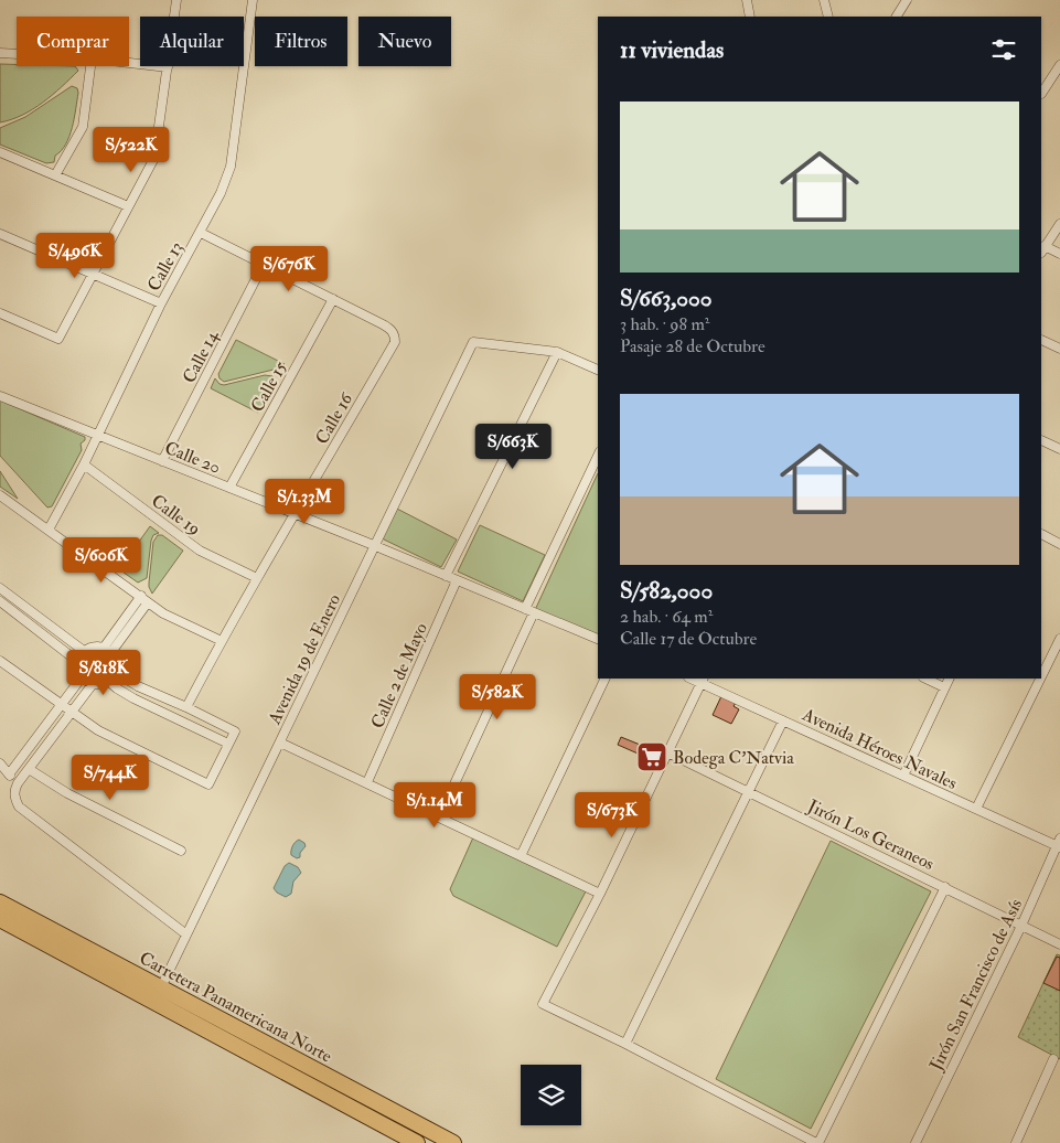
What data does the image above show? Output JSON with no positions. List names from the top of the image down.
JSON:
{
  "streets": {
    "highway": ["Carretera Panamericana Norte"],
    "street": [
      "Calle 13",
      "Calle 14",
      "Calle 15",
      "Calle 16",
      "Calle 20",
      "Calle 19",
      "Avenida 19 de Enero",
      "Calle 2 de Mayo",
      "Avenida Héroes Navales",
      "Jirón Los Geraneos",
      "Jirón San Francisco de Asís"
    ]
  },
  "crossings": [
    ["Calle 13", "Calle 16"],
    ["Calle 13", "Calle 20"],
    ["Calle 13", "Calle 19"],
    ["Calle 14", "Calle 16"],
    ["Calle 14", "Calle 20"],
    ["Calle 15", "Calle 16"],
    ["Calle 15", "Calle 20"],
    ["Calle 16", "Calle 20"],
    ["Calle 16", "Calle 19"],
    ["Calle 20", "Avenida 19 de Enero"],
    ["Avenida 19 de Enero", "Carretera Panamericana Norte"],
    ["Avenida Héroes Navales", "Jirón San Francisco de Asís"],
    ["Jirón Los Geraneos", "Jirón San Francisco de Asís"]
  ],
  "places": {
    "supermarket": ["Bodega C'Natvia"]
  },
  "page": {
    "chip": [
      "Comprar",
      "Alquilar",
      "Filtros",
      "Nuevo"
    ],
    "heading": "11 viviendas",
    "list": [
      {
        "name": "S/663,000",
        "note": "3 hab. · 98 m² · Pasaje 28 de Octubre"
      },
      {
        "name": "S/582,000",
        "note": "2 hab. · 64 m² · Calle 17 de Octubre"
      }
    ],
    "price": [
      "S/522K",
      "S/496K",
      "S/676K",
      "S/663K",
      "S/1.33M",
      "S/606K",
      "S/818K",
      "S/582K",
      "S/744K",
      "S/1.14M",
      "S/673K"
    ]
  }
}
